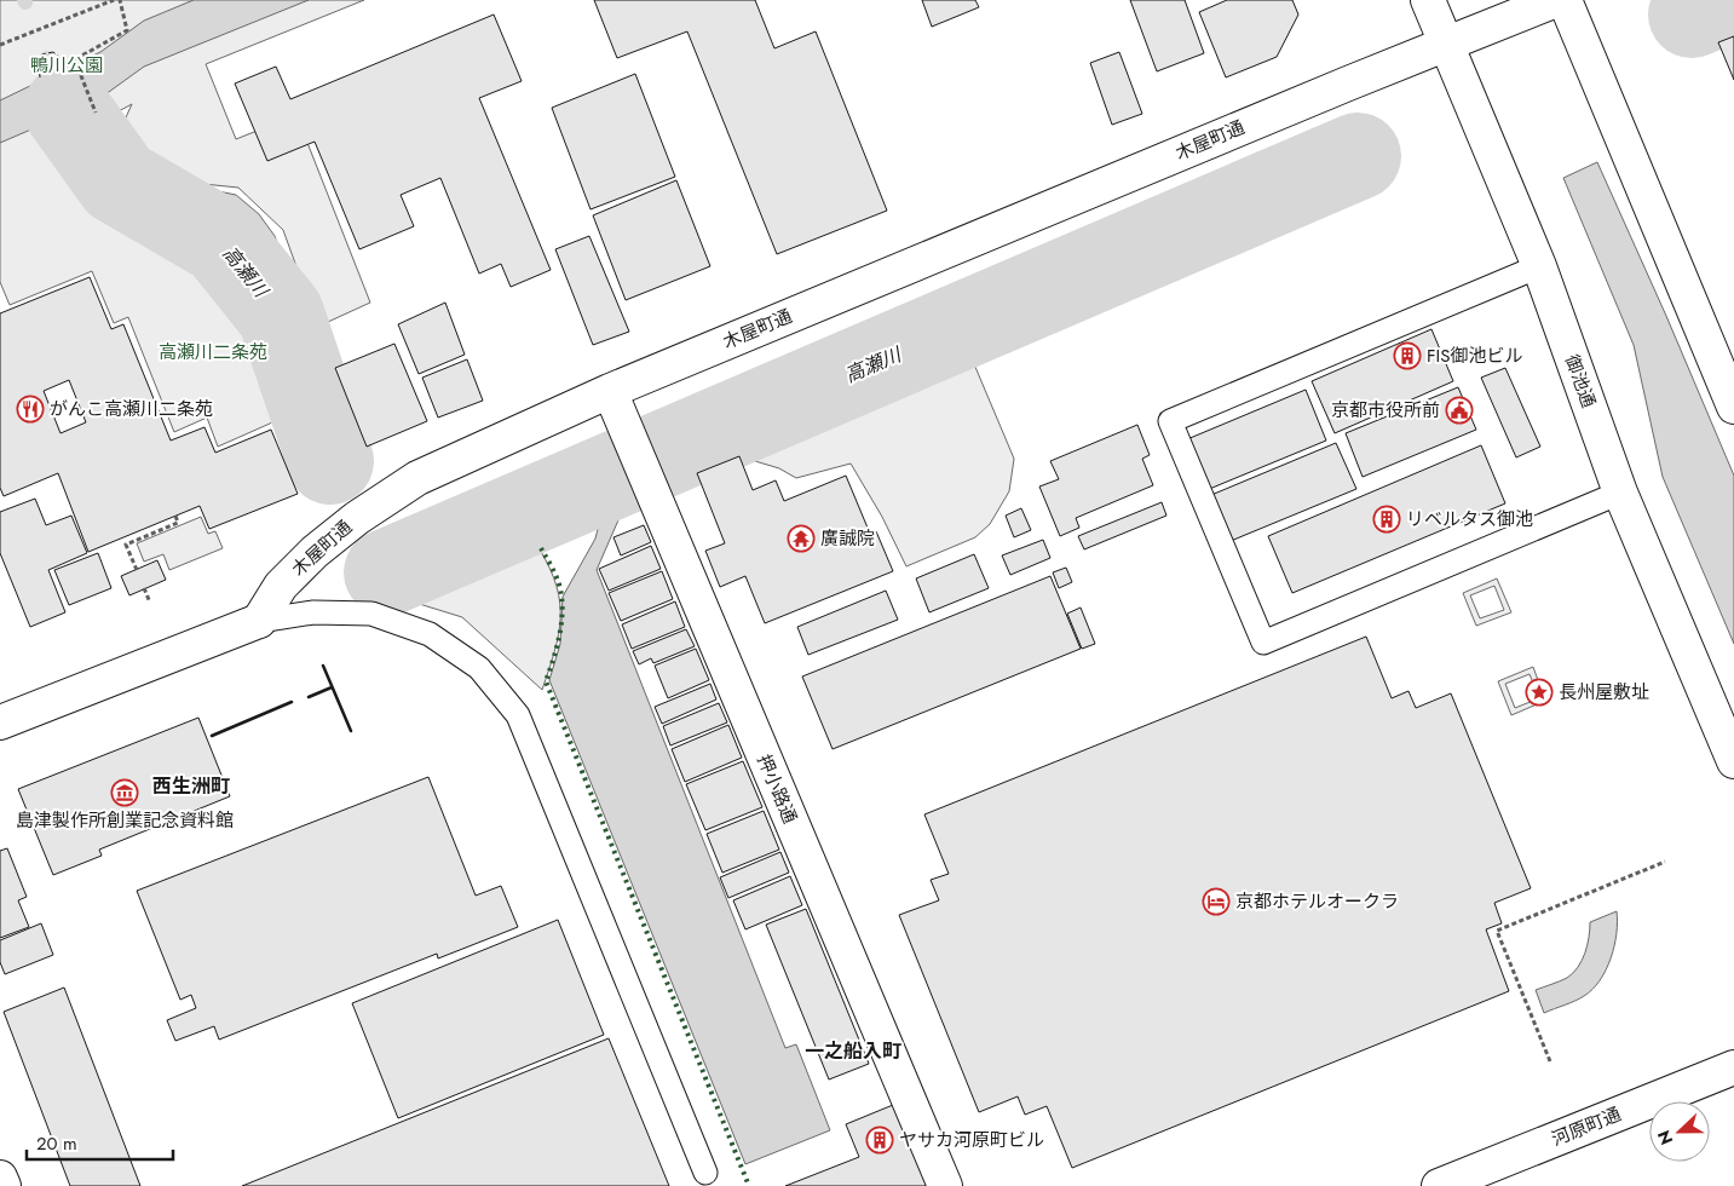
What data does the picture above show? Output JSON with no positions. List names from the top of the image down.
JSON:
{
  "streets": {
    "street": [
      "木屋町通",
      "御池通",
      "押小路通",
      "河原町通"
    ]
  },
  "crossings": [
    ["木屋町通", "御池通"],
    ["木屋町通", "押小路通"]
  ],
  "districts": ["西生洲町", "一之船入町"],
  "water": ["高瀬川"],
  "parks": ["鴨川公園", "高瀬川二条苑"],
  "places": {
    "building": ["FIS御池ビル", "リベルタス御池", "ヤサカ河原町ビル"],
    "restaurant": ["がんこ高瀬川二条苑"],
    "public building": ["京都市役所前"],
    "temple": ["廣誠院"],
    "place": ["長州屋敷址"],
    "museum": ["島津製作所創業記念資料館"],
    "hotel": ["京都ホテルオークラ"]
  },
  "scale_bar": "20 m",
  "north": "left"
}
